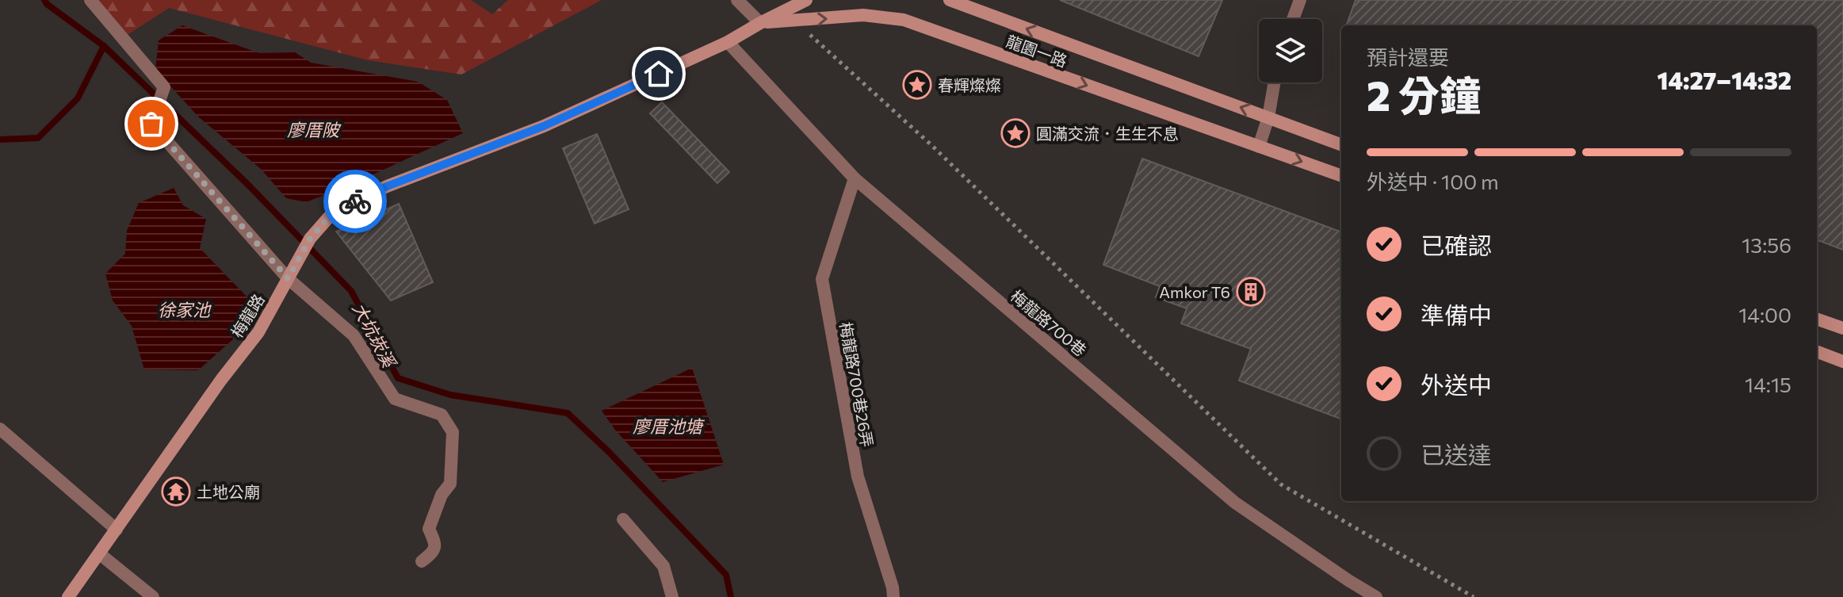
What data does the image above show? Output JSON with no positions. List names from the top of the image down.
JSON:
{
  "streets": {
    "street": [
      "龍園一路",
      "梅龍路",
      "梅龍路700巷",
      "梅龍路700巷26弄"
    ]
  },
  "crossings": [
    ["龍園一路", "梅龍路"],
    ["梅龍路", "梅龍路700巷"],
    ["梅龍路700巷", "梅龍路700巷26弄"]
  ],
  "water": [
    "廖厝陂",
    "徐家池",
    "大坑崁溪",
    "廖厝池塘"
  ],
  "places": {
    "place": ["春輝燦燦", "圓滿交流．生生不息"],
    "building": ["Amkor T6"],
    "temple": ["土地公廟"]
  },
  "page": {
    "heading": ["2 分鐘", "預計還要", "14:27–14:32"],
    "bar": "外送中 · 100 m",
    "list": [
      ["已確認", "13:56"],
      ["準備中", "14:00"],
      ["外送中", "14:15"],
      "已送達"
    ]
  }
}
